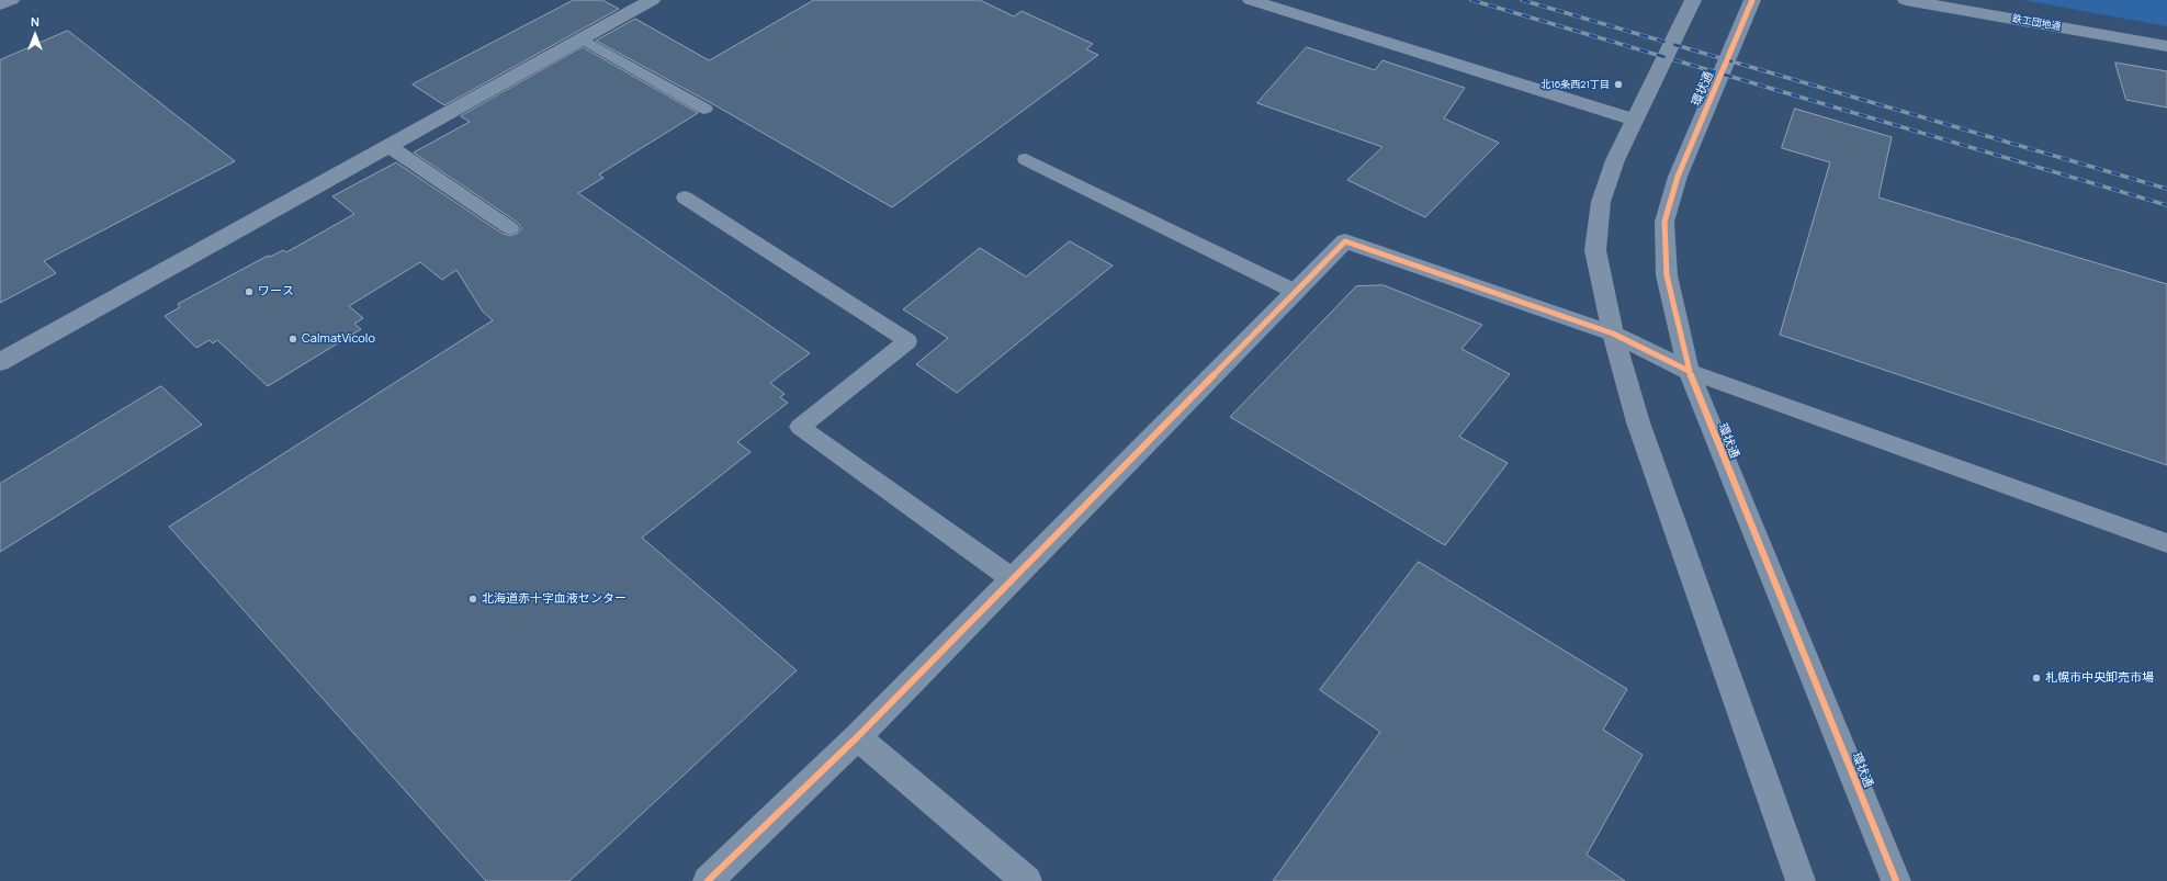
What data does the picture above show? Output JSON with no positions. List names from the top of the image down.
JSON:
{
  "streets": {
    "street": ["鉄工団地通", "環状通"]
  },
  "places": [
    "北16条西21丁目",
    "ワース",
    "CalmatVicolo",
    "北海道赤十字血液センター",
    "札幌市中央卸売市場"
  ],
  "north": "top"
}
